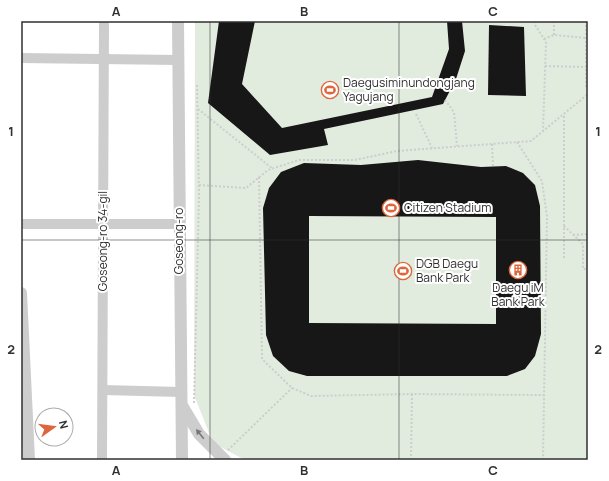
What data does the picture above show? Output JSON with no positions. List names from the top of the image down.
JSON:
{
  "streets": {
    "street": ["Goseong-ro 34-gil", "Goseong-ro"]
  },
  "places": {
    "sports": ["Daegusiminundongjang Yagujang", "Citizen Stadium", "DGB Daegu Bank Park"],
    "building": ["Daegu iM Bank Park"]
  },
  "north": "right",
  "grid": {
    "columns": ["A", "B", "C"],
    "rows": ["1", "2"]
  }
}
